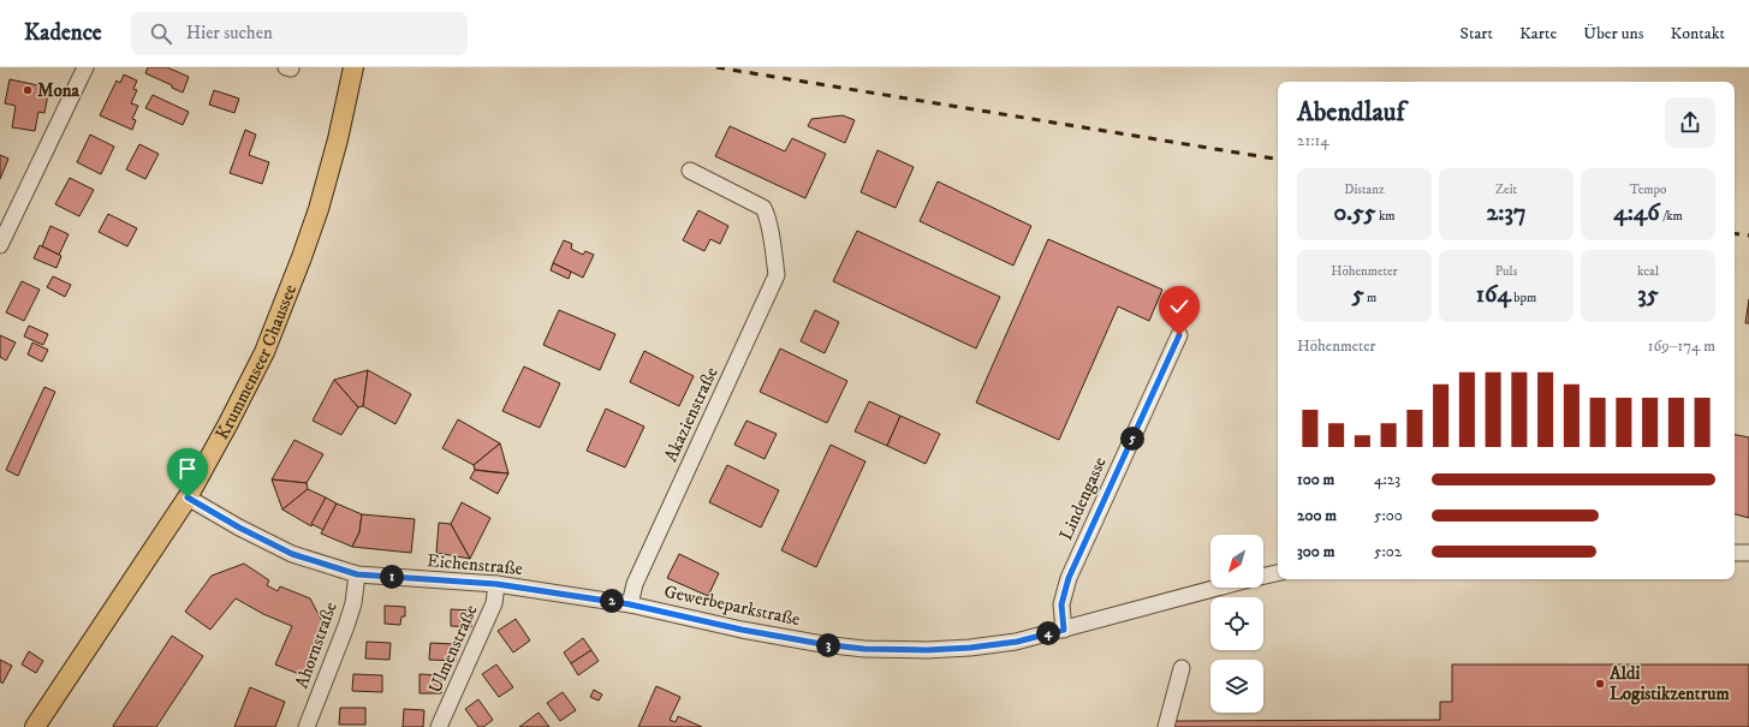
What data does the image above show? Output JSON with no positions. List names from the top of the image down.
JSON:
{
  "streets": {
    "main road": ["Krummenseer Chaussee"],
    "street": [
      "Akazienstraße",
      "Lindengasse",
      "Eichenstraße",
      "Gewerbeparkstraße",
      "Ahornstraße",
      "Ulmenstraße"
    ]
  },
  "crossings": [
    ["Krummenseer Chaussee", "Eichenstraße"],
    ["Akazienstraße", "Eichenstraße"],
    ["Akazienstraße", "Gewerbeparkstraße"],
    ["Lindengasse", "Gewerbeparkstraße"],
    ["Eichenstraße", "Gewerbeparkstraße"],
    ["Eichenstraße", "Ahornstraße"],
    ["Eichenstraße", "Ulmenstraße"]
  ],
  "places": ["Mona", "Aldi Logistikzentrum"],
  "north": "bottom left",
  "page": {
    "header": "Kadence",
    "search": "Hier suchen",
    "nav": [
      "Start",
      "Karte",
      "Über uns",
      "Kontakt"
    ],
    "heading": ["Abendlauf", "21:14"],
    "stats": [
      ["Distanz", "0.55 km"],
      ["Zeit", "2:37"],
      ["Tempo", "4:46 /km"],
      ["Höhenmeter", "5 m"],
      ["Puls", "164 bpm"],
      ["kcal", "35"]
    ],
    "chart": ["Höhenmeter", "169–174 m"],
    "pins": [
      "5",
      "1",
      "2",
      "4",
      "3"
    ],
    "list": [
      {
        "name": "100 m",
        "note": "4:23"
      },
      {
        "name": "200 m",
        "note": "5:00"
      },
      {
        "name": "300 m",
        "note": "5:02"
      }
    ]
  }
}
